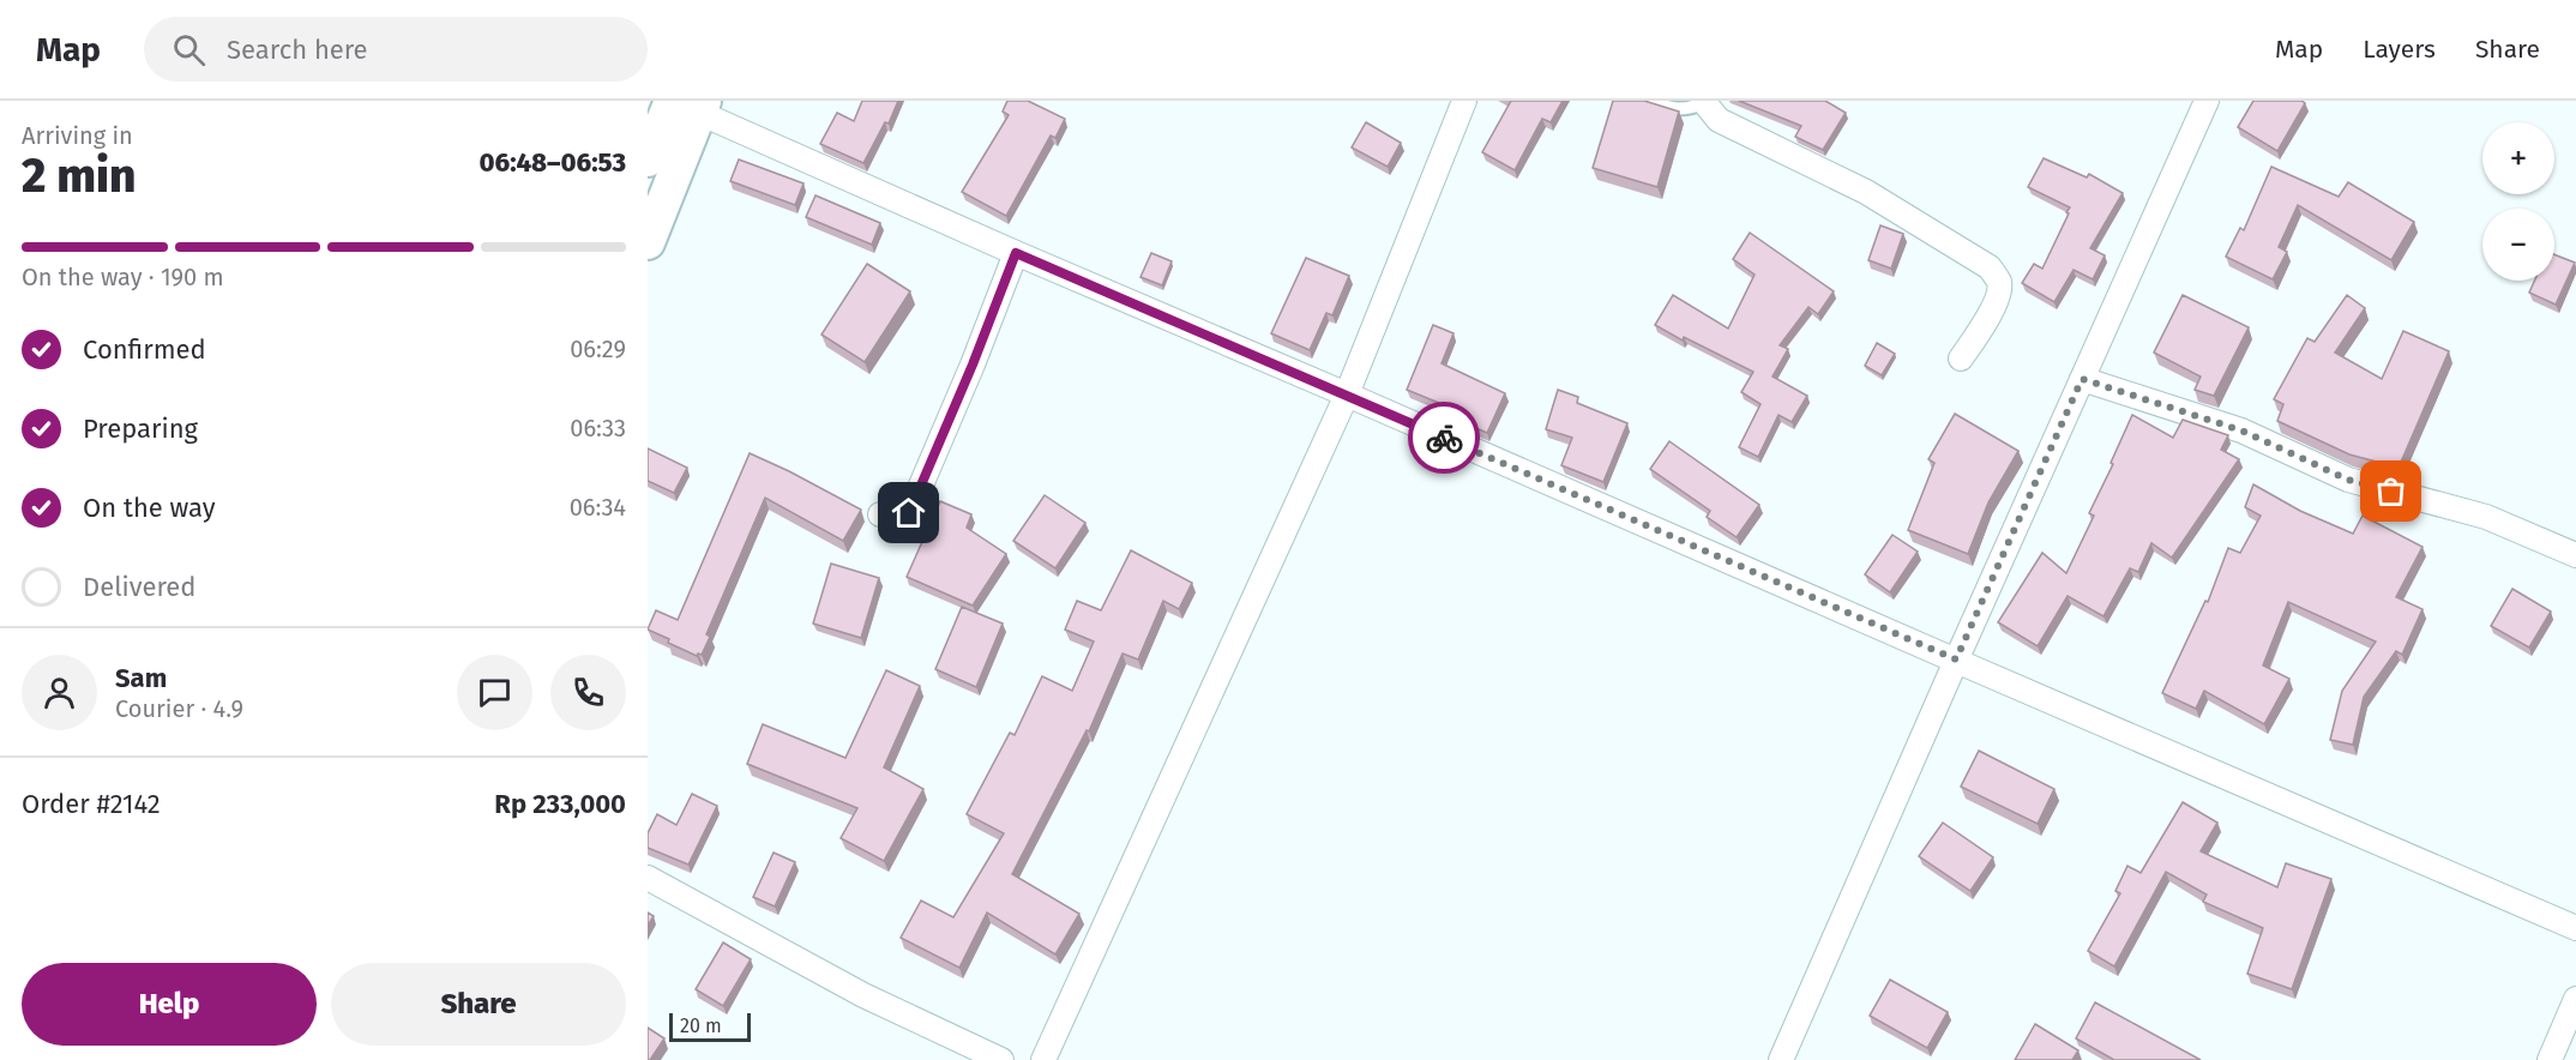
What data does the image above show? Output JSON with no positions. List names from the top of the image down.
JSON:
{
  "scale_bar": "20 m",
  "page": {
    "header": "Map",
    "search": "Search here",
    "nav": ["Map", "Layers", "Share"],
    "heading": ["2 min", "Arriving in", "06:48–06:53"],
    "panel": [
      "Sam",
      "Courier · 4.9",
      "Order #2142",
      "Rp 233,000"
    ],
    "map_buttons": ["+", "−"],
    "bar": "On the way · 190 m",
    "list": [
      ["Confirmed", "06:29"],
      ["Preparing", "06:33"],
      ["On the way", "06:34"],
      "Delivered"
    ],
    "buttons": ["Help", "Share"],
    "scale": "20 m"
  }
}
